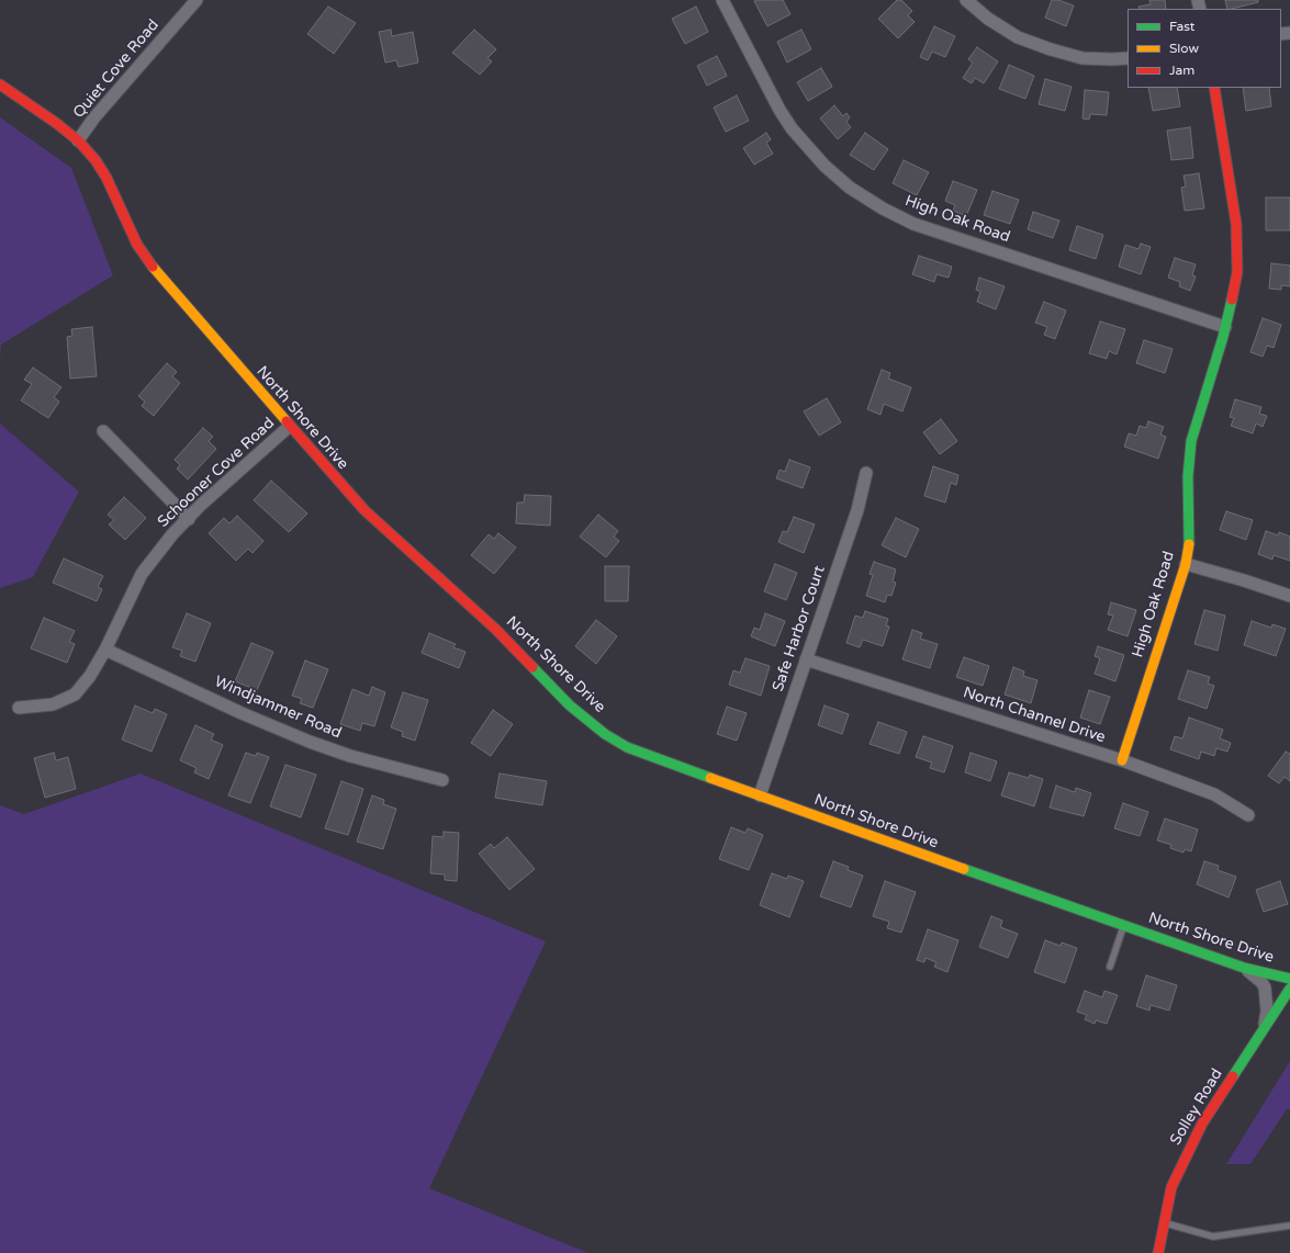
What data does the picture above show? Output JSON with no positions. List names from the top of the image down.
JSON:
{
  "streets": {
    "street": [
      "Quiet Cove Road",
      "High Oak Road",
      "North Shore Drive",
      "Schooner Cove Road",
      "Safe Harbor Court",
      "Windjammer Road",
      "North Channel Drive",
      "Solley Road"
    ]
  },
  "crossings": [
    ["Quiet Cove Road", "North Shore Drive"],
    ["High Oak Road", "North Channel Drive"],
    ["North Shore Drive", "Schooner Cove Road"],
    ["North Shore Drive", "Safe Harbor Court"],
    ["Schooner Cove Road", "Windjammer Road"],
    ["Safe Harbor Court", "North Channel Drive"]
  ],
  "legend": ["Fast", "Slow", "Jam"]
}
